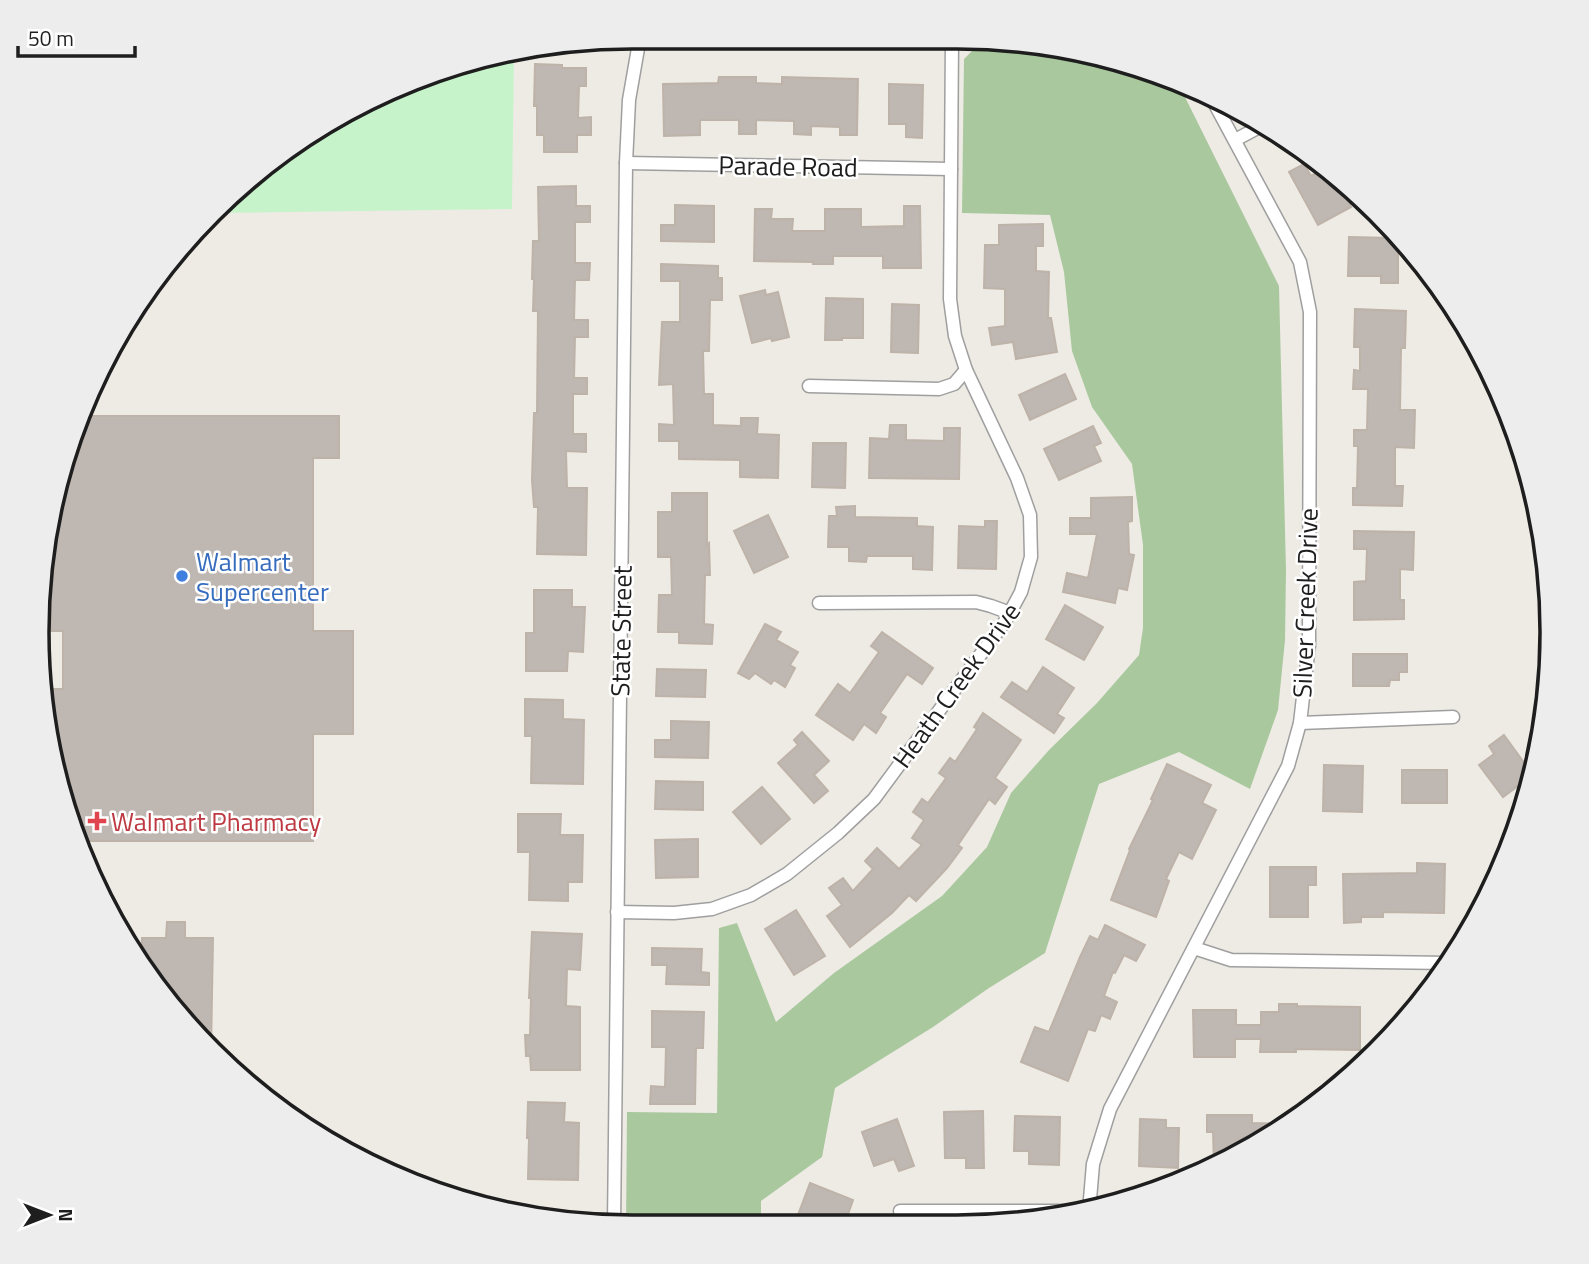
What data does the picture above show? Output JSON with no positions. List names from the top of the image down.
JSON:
{
  "streets": {
    "street": [
      "Parade Road",
      "Silver Creek Drive",
      "State Street",
      "Heath Creek Drive"
    ]
  },
  "crossings": [
    ["Parade Road", "State Street"],
    ["Parade Road", "Heath Creek Drive"],
    ["State Street", "Heath Creek Drive"]
  ],
  "places": {
    "other": ["Walmart Supercenter"],
    "health": ["Walmart Pharmacy"]
  },
  "scale_bar": "50 m",
  "north": "right"
}
